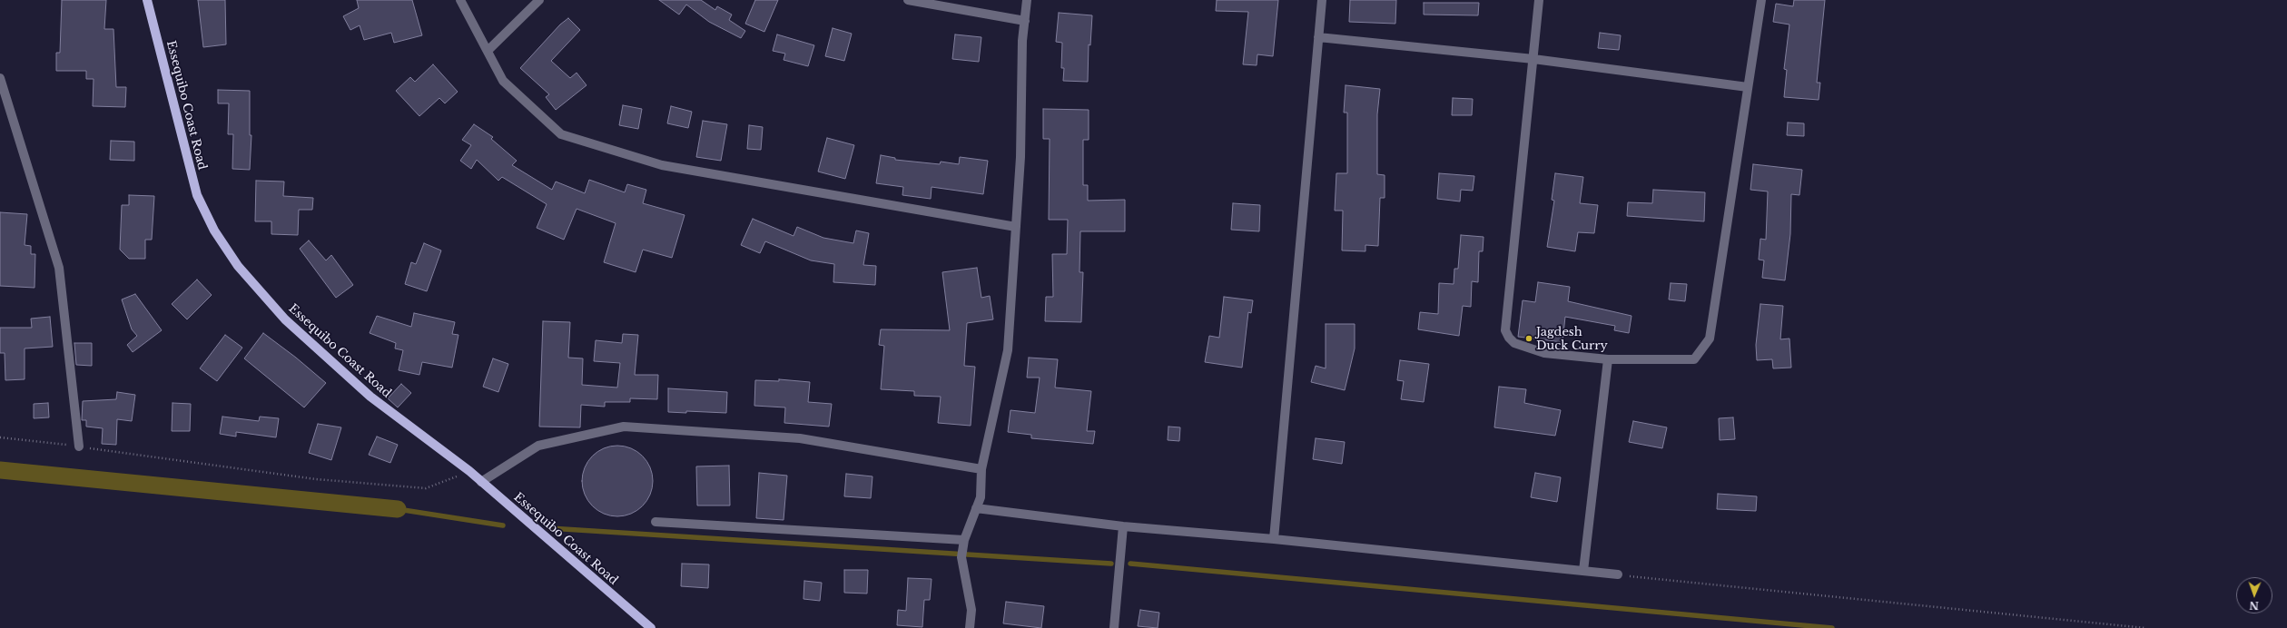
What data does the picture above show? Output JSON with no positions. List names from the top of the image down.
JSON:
{
  "streets": {
    "main road": ["Essequibo Coast Road"]
  },
  "places": ["Jagdesh Duck Curry"],
  "north": "bottom"
}
